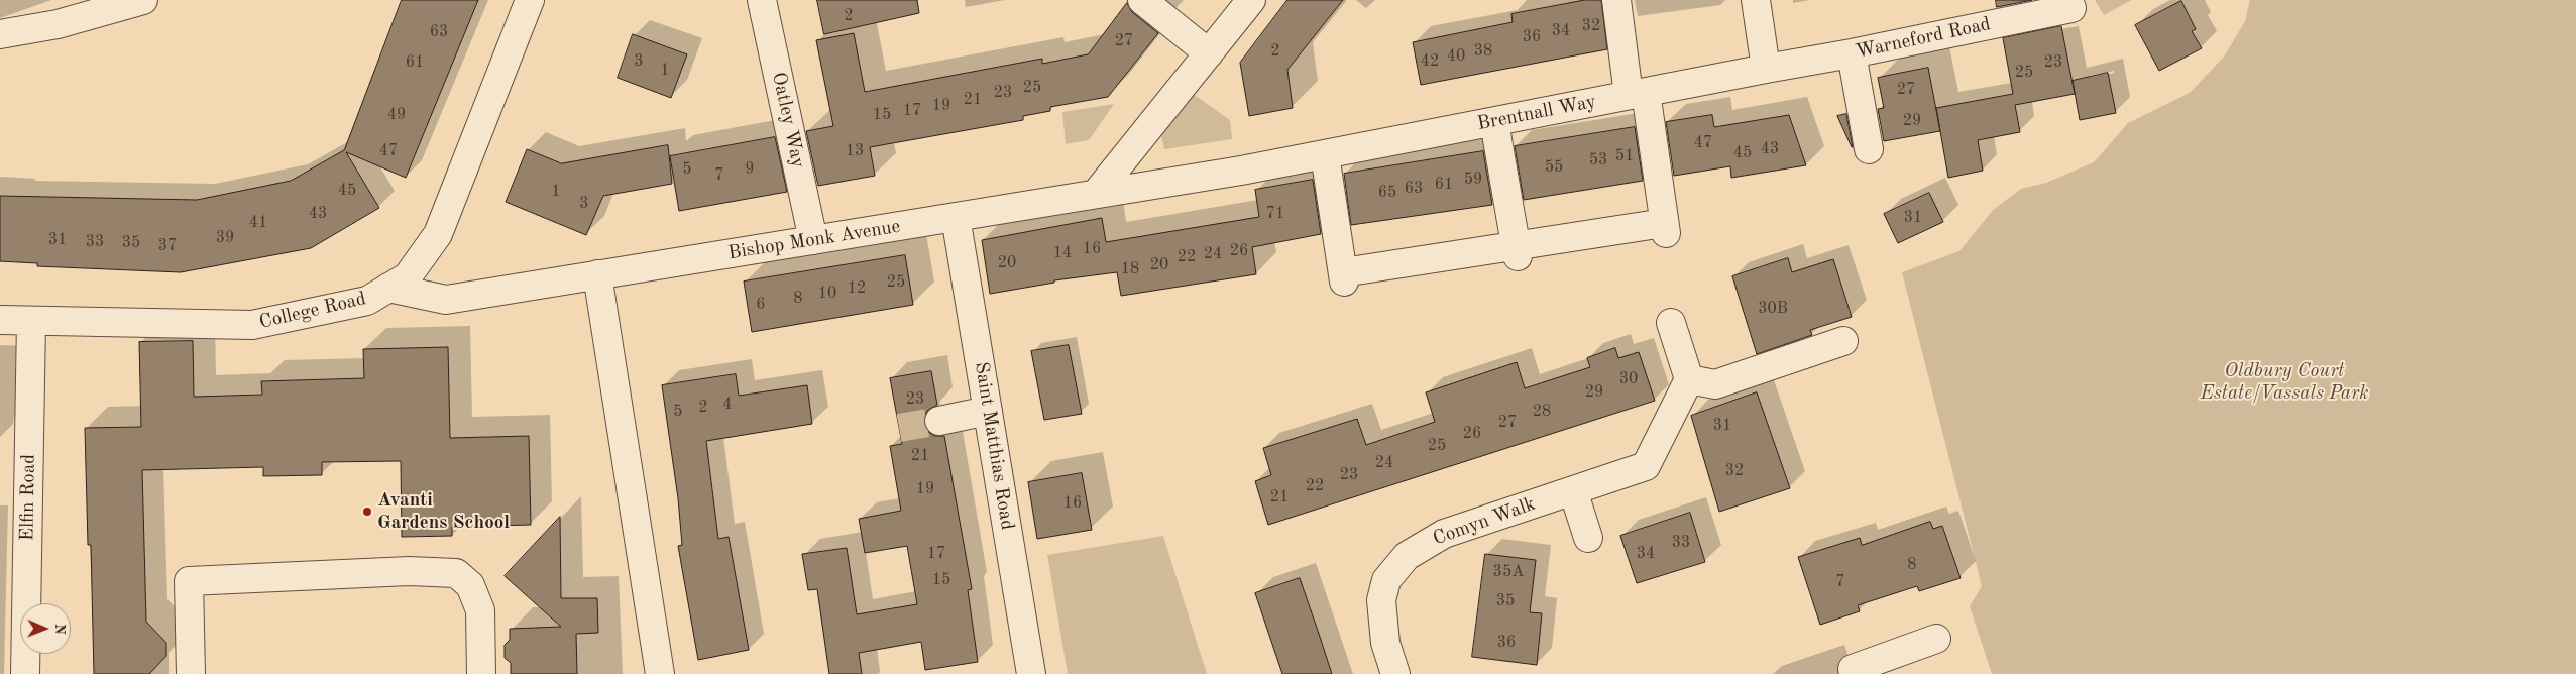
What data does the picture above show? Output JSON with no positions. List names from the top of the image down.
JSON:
{
  "streets": {
    "street": [
      "Warneford Road",
      "Brentnall Way",
      "Oatley Way",
      "Bishop Monk Avenue",
      "College Road",
      "Saint Matthias Road",
      "Elfin Road",
      "Comyn Walk"
    ]
  },
  "crossings": [
    ["Warneford Road", "Brentnall Way"],
    ["Brentnall Way", "Bishop Monk Avenue"],
    ["Oatley Way", "Bishop Monk Avenue"],
    ["Bishop Monk Avenue", "College Road"],
    ["Bishop Monk Avenue", "Saint Matthias Road"],
    ["College Road", "Elfin Road"]
  ],
  "parks": ["Oldbury Court Estate/Vassals Park"],
  "places": ["Avanti Gardens School"],
  "house_numbers": [
    "2",
    "32",
    "34",
    "63",
    "36",
    "27",
    "2",
    "38",
    "40",
    "3",
    "42",
    "61",
    "23",
    "1",
    "25",
    "25",
    "27",
    "23",
    "21",
    "19",
    "17",
    "49",
    "15",
    "29",
    "47",
    "43",
    "47",
    "13",
    "45",
    "51",
    "53",
    "55",
    "5",
    "9",
    "7",
    "59",
    "61",
    "63",
    "45",
    "1",
    "65",
    "3",
    "43",
    "71",
    "31",
    "41",
    "39",
    "31",
    "33",
    "35",
    "37",
    "16",
    "26",
    "14",
    "24",
    "22",
    "20",
    "20",
    "18",
    "25",
    "12",
    "10",
    "8",
    "6",
    "30B",
    "30",
    "29",
    "23",
    "4",
    "2",
    "5",
    "28",
    "27",
    "31",
    "26",
    "25",
    "21",
    "24",
    "32",
    "23",
    "22",
    "19",
    "21",
    "16",
    "33",
    "17",
    "34",
    "8",
    "35A",
    "15",
    "7",
    "35",
    "36"
  ],
  "north": "right"
}
